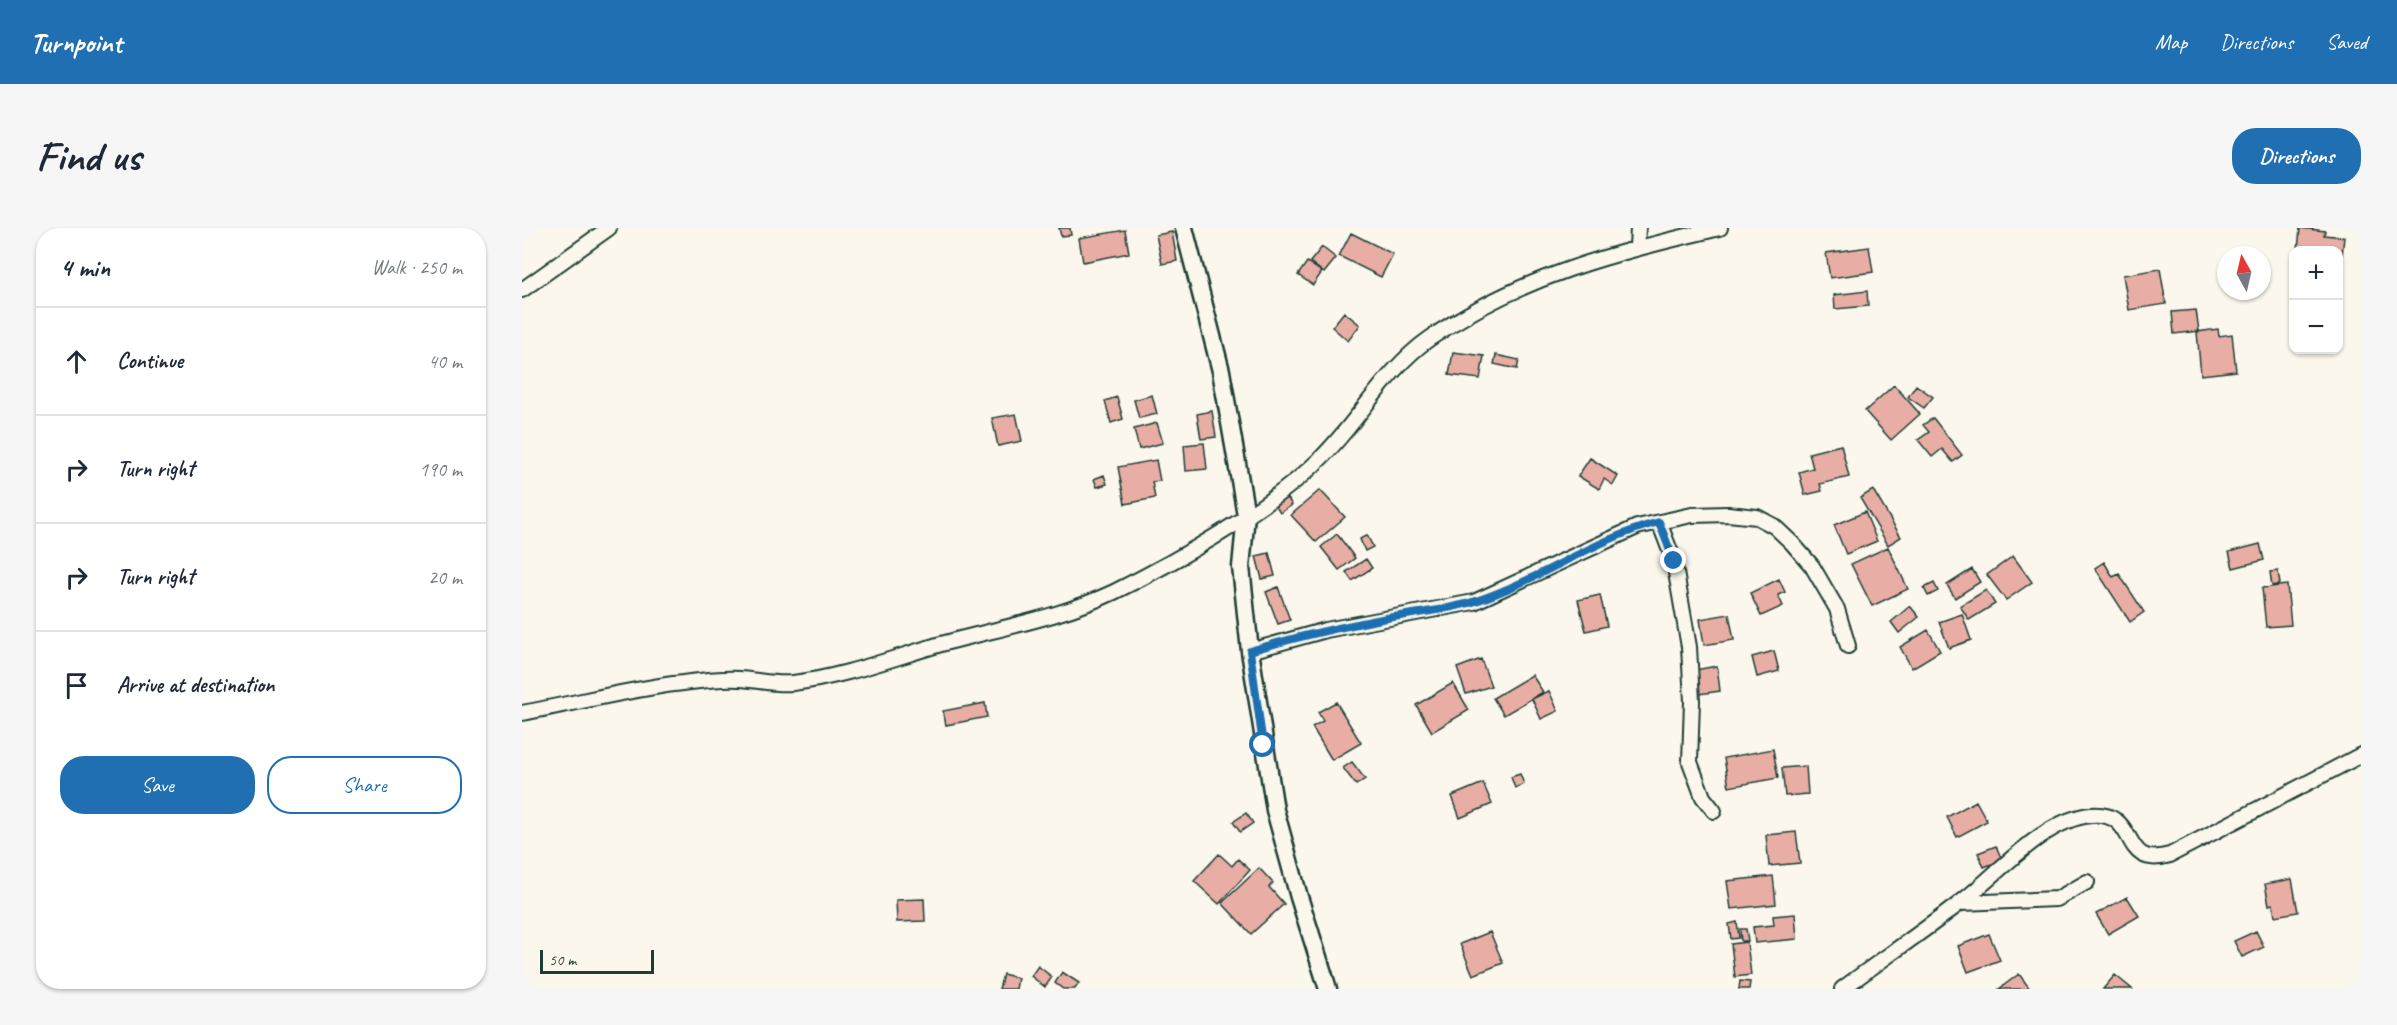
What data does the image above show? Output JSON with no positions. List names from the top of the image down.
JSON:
{
  "scale_bar": "50 m",
  "north": "top",
  "page": {
    "header": "Turnpoint",
    "nav": ["Map", "Directions", "Saved"],
    "buttons": [
      "Directions",
      ["Save", "Share"]
    ],
    "title": "Find us",
    "heading": ["4 min", "Walk · 250 m"],
    "map_buttons": ["+", "−"],
    "list": [
      ["Continue", "40 m"],
      ["Turn right", "190 m"],
      ["Turn right", "20 m"],
      "Arrive at destination"
    ],
    "scale": "50 m"
  }
}
